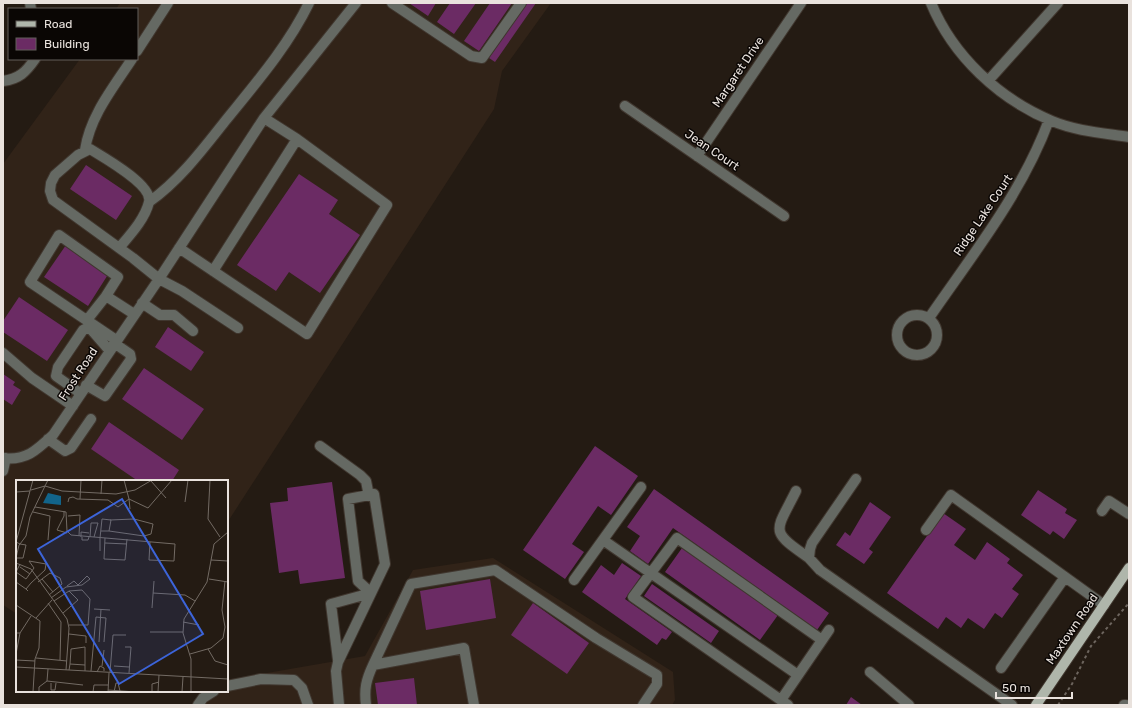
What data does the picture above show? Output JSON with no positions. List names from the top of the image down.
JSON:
{
  "streets": {
    "main road": ["Maxtown Road"],
    "street": [
      "Margaret Drive",
      "Jean Court",
      "Ridge Lake Court",
      "Frost Road"
    ]
  },
  "crossings": [
    ["Margaret Drive", "Jean Court"]
  ],
  "legend": ["Road", "Building"],
  "scale_bar": "50 m"
}
